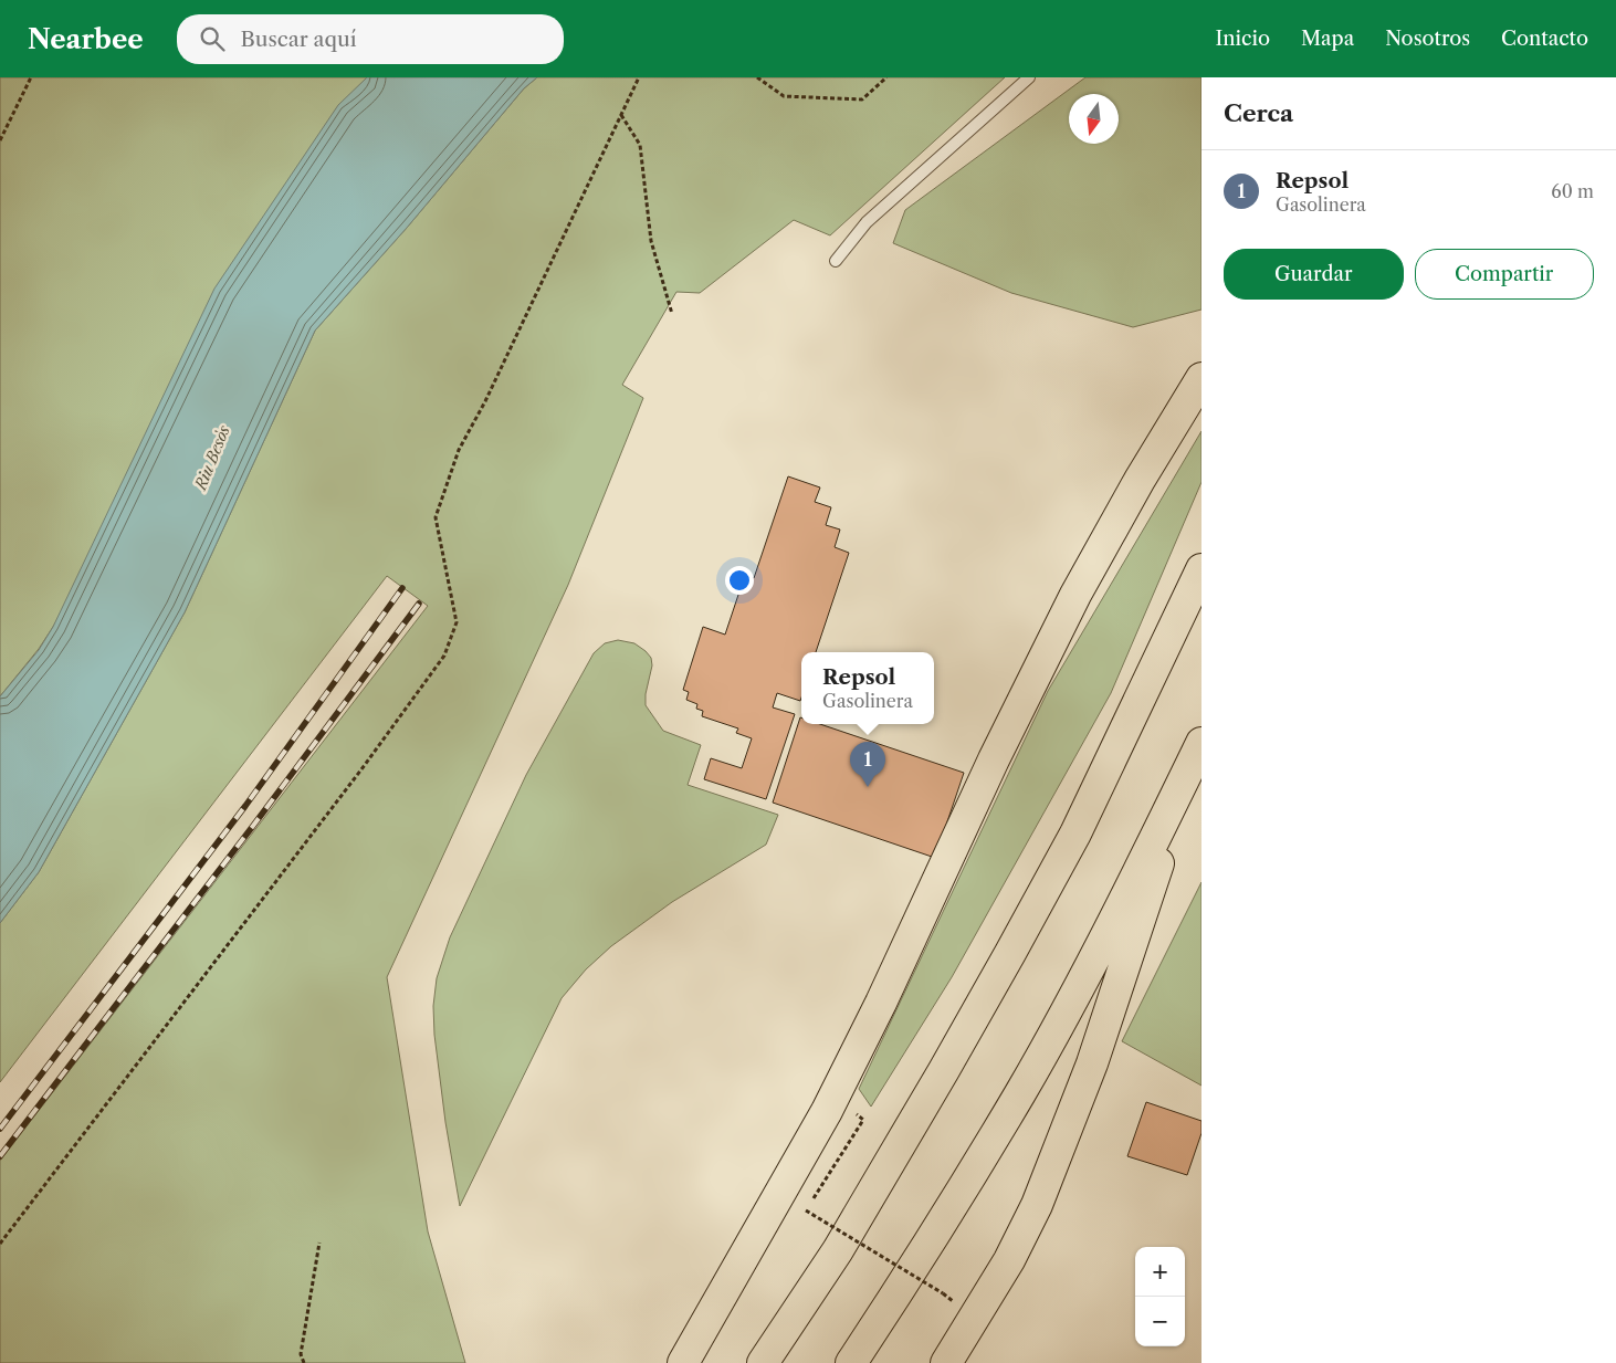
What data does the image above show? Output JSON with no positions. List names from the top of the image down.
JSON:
{
  "water": ["Riu Besòs"],
  "north": "bottom",
  "page": {
    "header": "Nearbee",
    "search": "Buscar aquí",
    "nav": [
      "Inicio",
      "Mapa",
      "Nosotros",
      "Contacto"
    ],
    "heading": "Cerca",
    "list": [
      {
        "mark": "1",
        "name": "Repsol",
        "note": "Gasolinera",
        "value": "60 m"
      }
    ],
    "buttons": ["Guardar", "Compartir"],
    "popup": ["Repsol", "Gasolinera"],
    "pins": "1",
    "map_buttons": ["+", "−"]
  }
}
